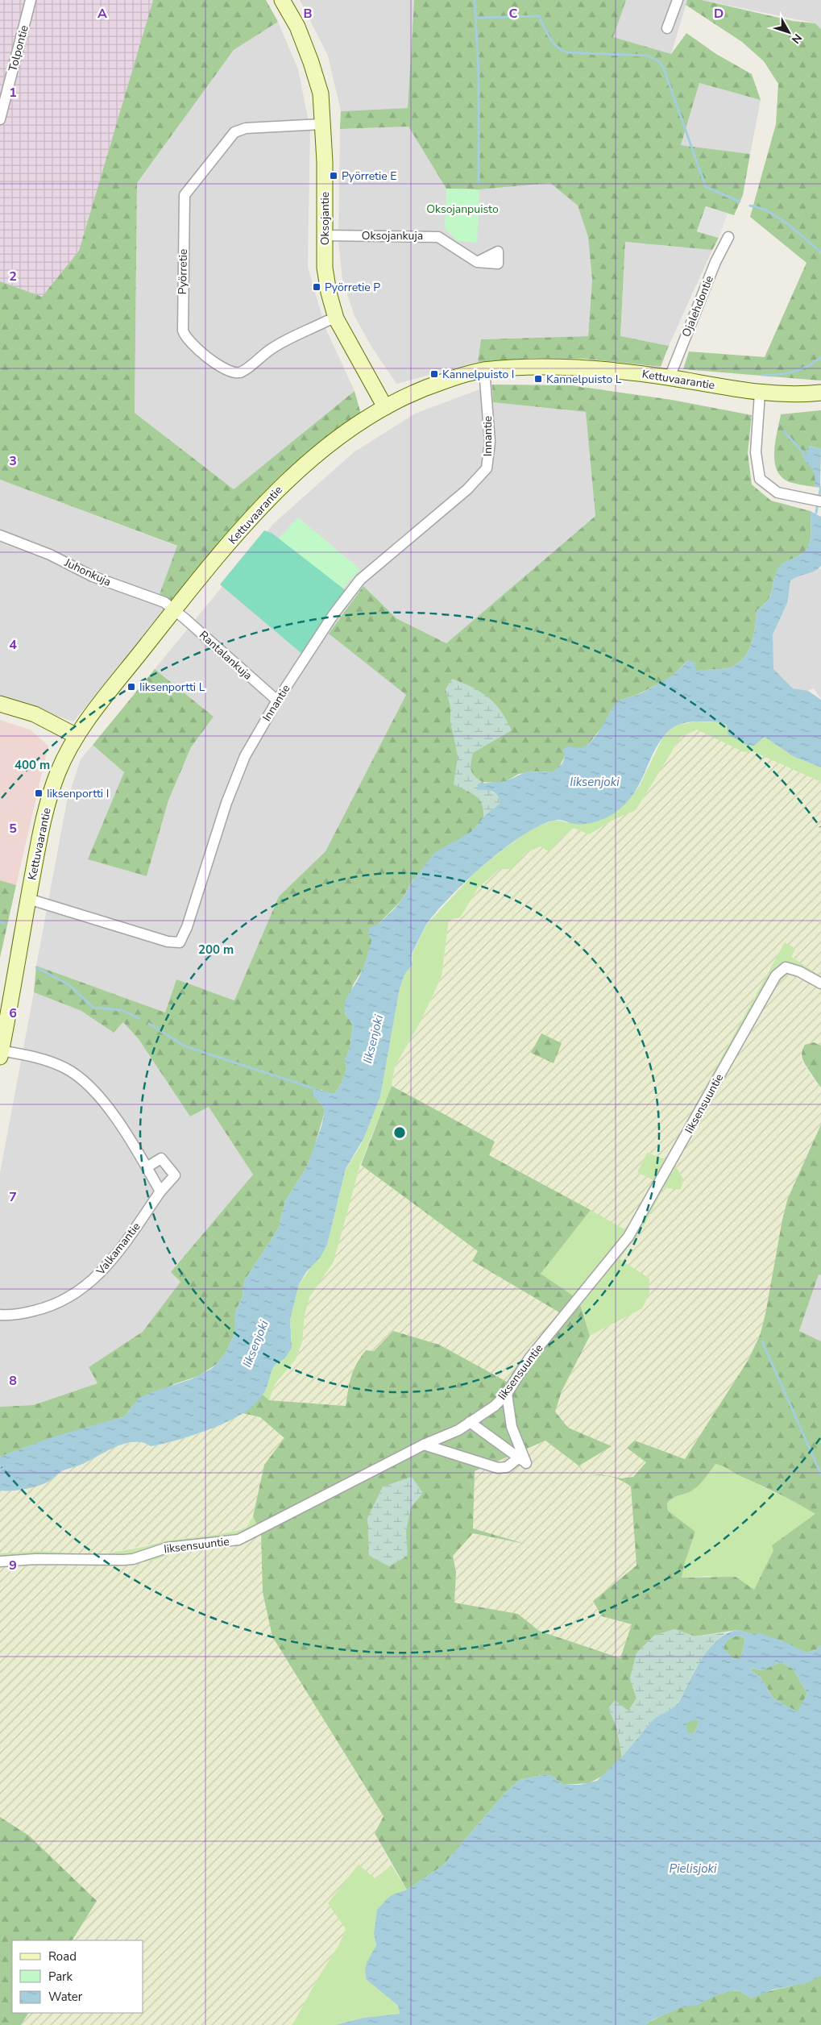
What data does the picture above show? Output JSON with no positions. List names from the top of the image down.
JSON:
{
  "streets": {
    "street": [
      "Tolpontie",
      "Oksojantie",
      "Oksojankuja",
      "Pyörretie",
      "Ojalehdontie",
      "Kettuvaarantie",
      "Innantie",
      "Juhonkuja",
      "Rantalankuja",
      "Iiksensuuntie",
      "Valkamantie"
    ]
  },
  "crossings": [
    ["Oksojantie", "Oksojankuja"],
    ["Oksojantie", "Pyörretie"],
    ["Oksojantie", "Kettuvaarantie"],
    ["Ojalehdontie", "Kettuvaarantie"],
    ["Kettuvaarantie", "Innantie"],
    ["Kettuvaarantie", "Juhonkuja"],
    ["Kettuvaarantie", "Rantalankuja"],
    ["Innantie", "Rantalankuja"],
    ["Juhonkuja", "Rantalankuja"]
  ],
  "water": ["Iiksenjoki", "Pielisjoki"],
  "parks": ["Oksojanpuisto"],
  "places": {
    "transit": [
      "Pyörretie E",
      "Pyörretie P",
      "Kannelpuisto I",
      "Kannelpuisto L",
      "Iiksenportti L",
      "Iiksenportti I"
    ]
  },
  "legend": ["Road", "Park", "Water"],
  "north": "bottom right",
  "grid": {
    "columns": [
      "A",
      "B",
      "C",
      "D"
    ],
    "rows": [
      "1",
      "2",
      "3",
      "4",
      "5",
      "6",
      "7",
      "8",
      "9"
    ]
  },
  "rings": ["400 m", "200 m"]
}
